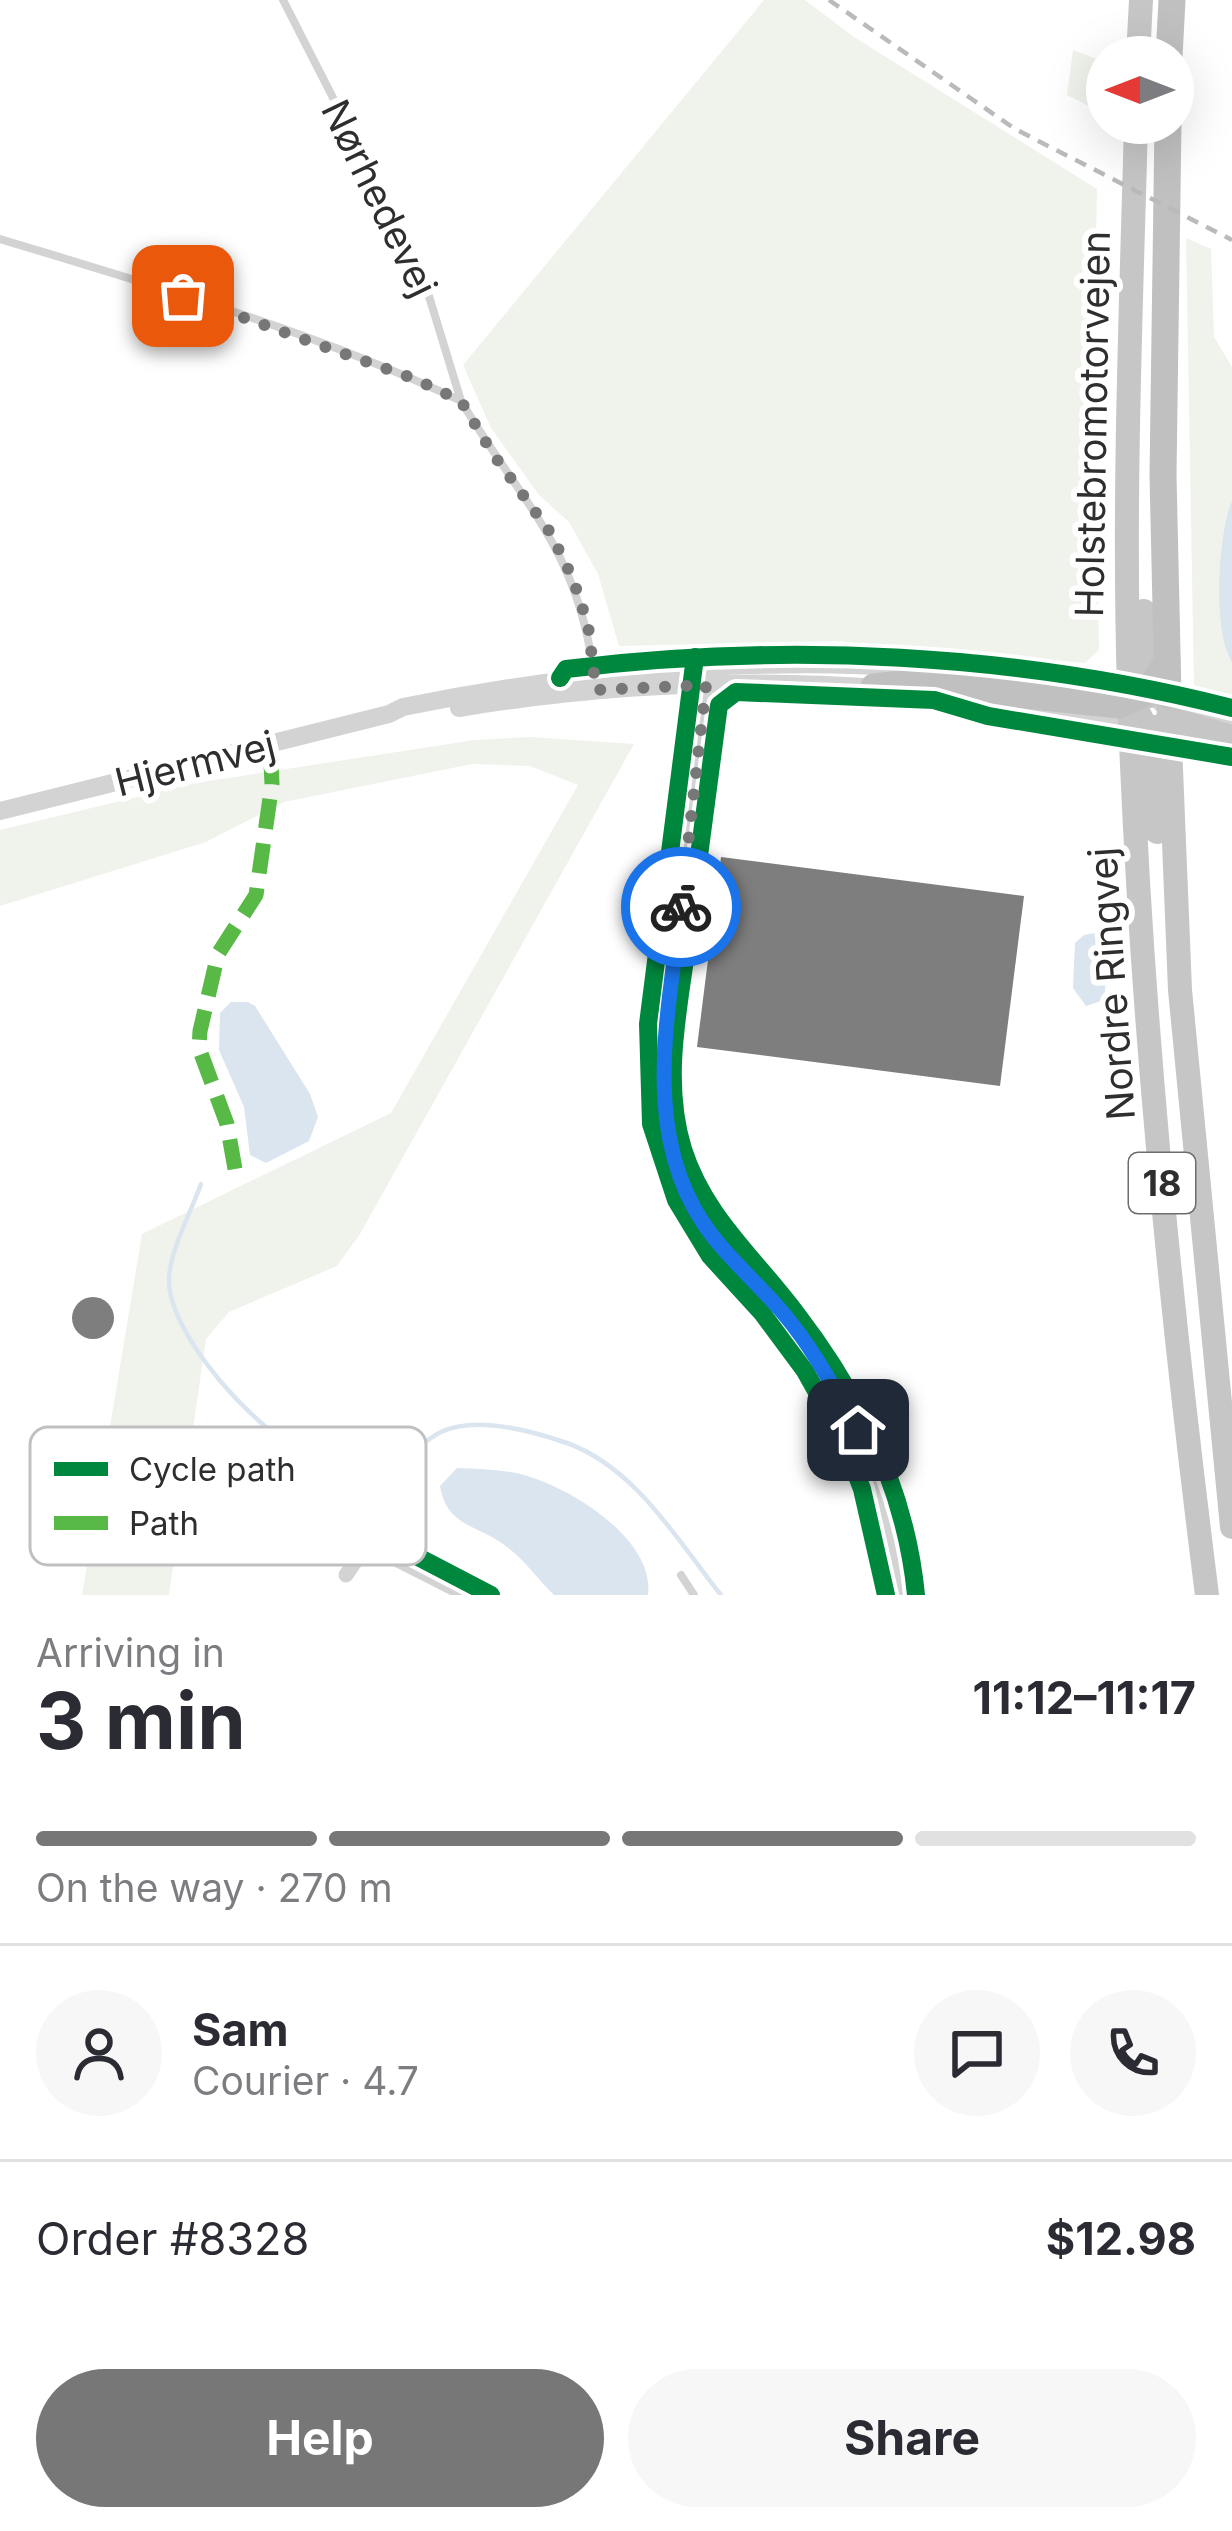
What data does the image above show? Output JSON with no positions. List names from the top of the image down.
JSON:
{
  "streets": {
    "highway": ["Holstebromotorvejen", "18"],
    "main road": ["Nordre Ringvej"],
    "street": ["Hjermvej"],
    "lane": ["Nørhedevej"]
  },
  "crossings": [
    ["Nørhedevej", "Hjermvej"],
    ["Holstebromotorvejen", "Hjermvej"],
    ["Holstebromotorvejen", "Nordre Ringvej"],
    ["Hjermvej", "Nordre Ringvej"]
  ],
  "legend": ["Cycle path", "Path"],
  "north": "left",
  "page": {
    "heading": ["3 min", "Arriving in", "11:12–11:17"],
    "panel": [
      "Sam",
      "Courier · 4.7",
      "Order #8328",
      "$12.98"
    ],
    "bar": "On the way · 270 m",
    "buttons": ["Help", "Share"]
  }
}
